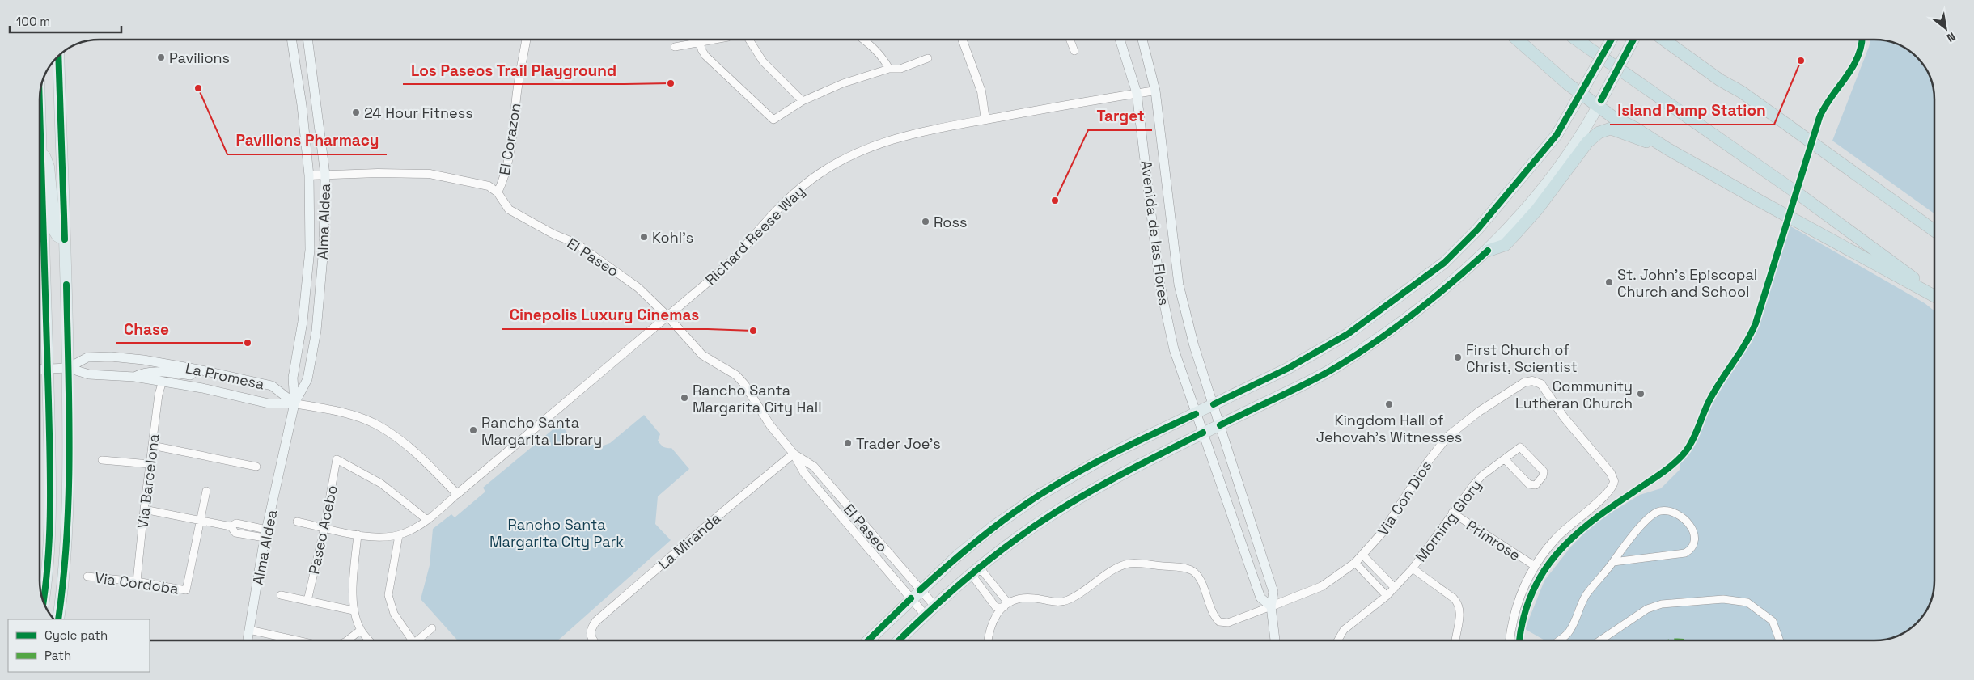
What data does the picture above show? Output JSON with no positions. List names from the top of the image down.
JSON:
{
  "streets": {
    "main road": ["Alma Aldea", "Avenida de las Flores", "La Promesa"],
    "street": [
      "El Corazon",
      "Richard Reese Way",
      "El Paseo",
      "Via Barcelona",
      "Via Con Dios",
      "Morning Glory",
      "Paseo Acebo",
      "Primrose",
      "La Miranda",
      "Via Cordoba"
    ]
  },
  "crossings": [
    ["El Corazon", "El Paseo"],
    ["Alma Aldea", "La Promesa"],
    ["Avenida de las Flores", "Richard Reese Way"],
    ["Avenida de las Flores", "Via Con Dios"],
    ["Richard Reese Way", "El Paseo"],
    ["El Paseo", "La Miranda"],
    ["La Promesa", "Via Barcelona"],
    ["Via Barcelona", "Via Cordoba"],
    ["Via Con Dios", "Primrose"],
    ["Morning Glory", "Primrose"]
  ],
  "parks": ["Rancho Santa Margarita City Park"],
  "places": [
    "Pavilions",
    "Island Pump Station",
    "Los Paseos Trail Playground",
    "Pavilions Pharmacy",
    "24 Hour Fitness",
    "Target",
    "Ross",
    "Kohl's",
    "St. John's Episcopal Church and School",
    "Cinepolis Luxury Cinemas",
    "Chase",
    "First Church of Christ, Scientist",
    "Community Lutheran Church",
    "Rancho Santa Margarita City Hall",
    "Kingdom Hall of Jehovah's Witnesses",
    "Rancho Santa Margarita Library",
    "Trader Joe's"
  ],
  "legend": ["Cycle path", "Path"],
  "scale_bar": "100 m",
  "north": "bottom right"
}
